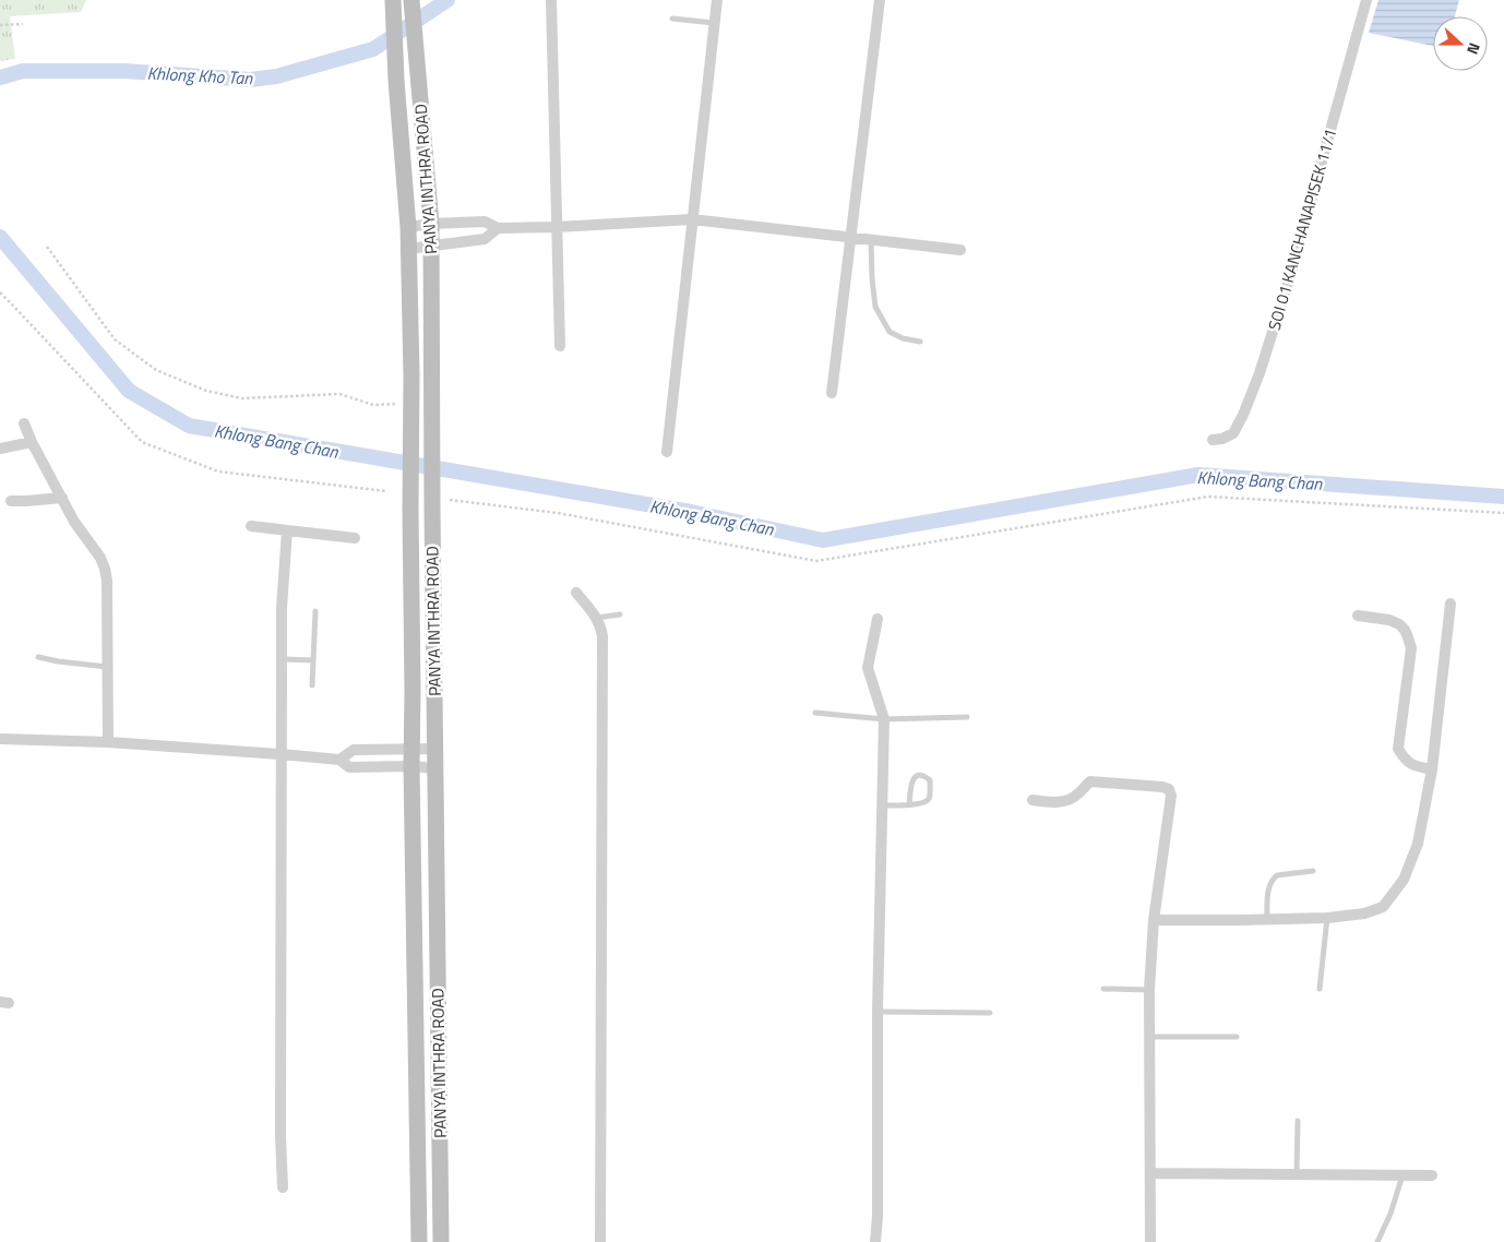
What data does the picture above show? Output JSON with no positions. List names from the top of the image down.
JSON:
{
  "streets": {
    "main road": ["PANYA INTHRA ROAD"],
    "street": ["SOI 01 KANCHANAPISEK 11/1"]
  },
  "water": ["Khlong Kho Tan", "Khlong Bang Chan"],
  "north": "right"
}
